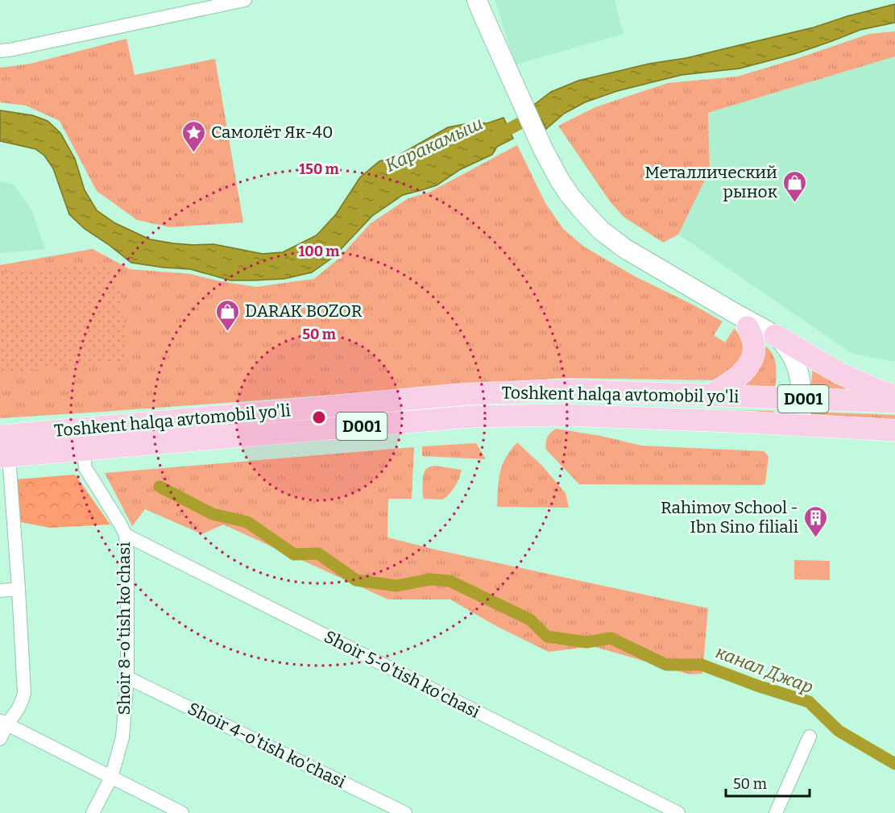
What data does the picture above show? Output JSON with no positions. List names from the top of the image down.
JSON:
{
  "streets": {
    "highway": ["Toshkent halqa avtomobil yo'li", "D001"],
    "street": ["Shoir 8-o'tish ko'chasi", "Shoir 5-o'tish ko'chasi", "Shoir 4-o'tish ko'chasi"]
  },
  "crossings": [
    ["Toshkent halqa avtomobil yo'li", "Shoir 8-o'tish ko'chasi"],
    ["Shoir 8-o'tish ko'chasi", "Shoir 5-o'tish ko'chasi"],
    ["Shoir 8-o'tish ko'chasi", "Shoir 4-o'tish ko'chasi"]
  ],
  "water": ["Каракамыш", "канал Джар"],
  "places": {
    "place": ["Самолёт Як-40"],
    "shop": ["Металлический рынок", "DARAK BOZOR"],
    "building": ["Rahimov School - Ibn Sino filiali"]
  },
  "scale_bar": "50 m",
  "rings": ["150 m", "100 m", "50 m"]
}
